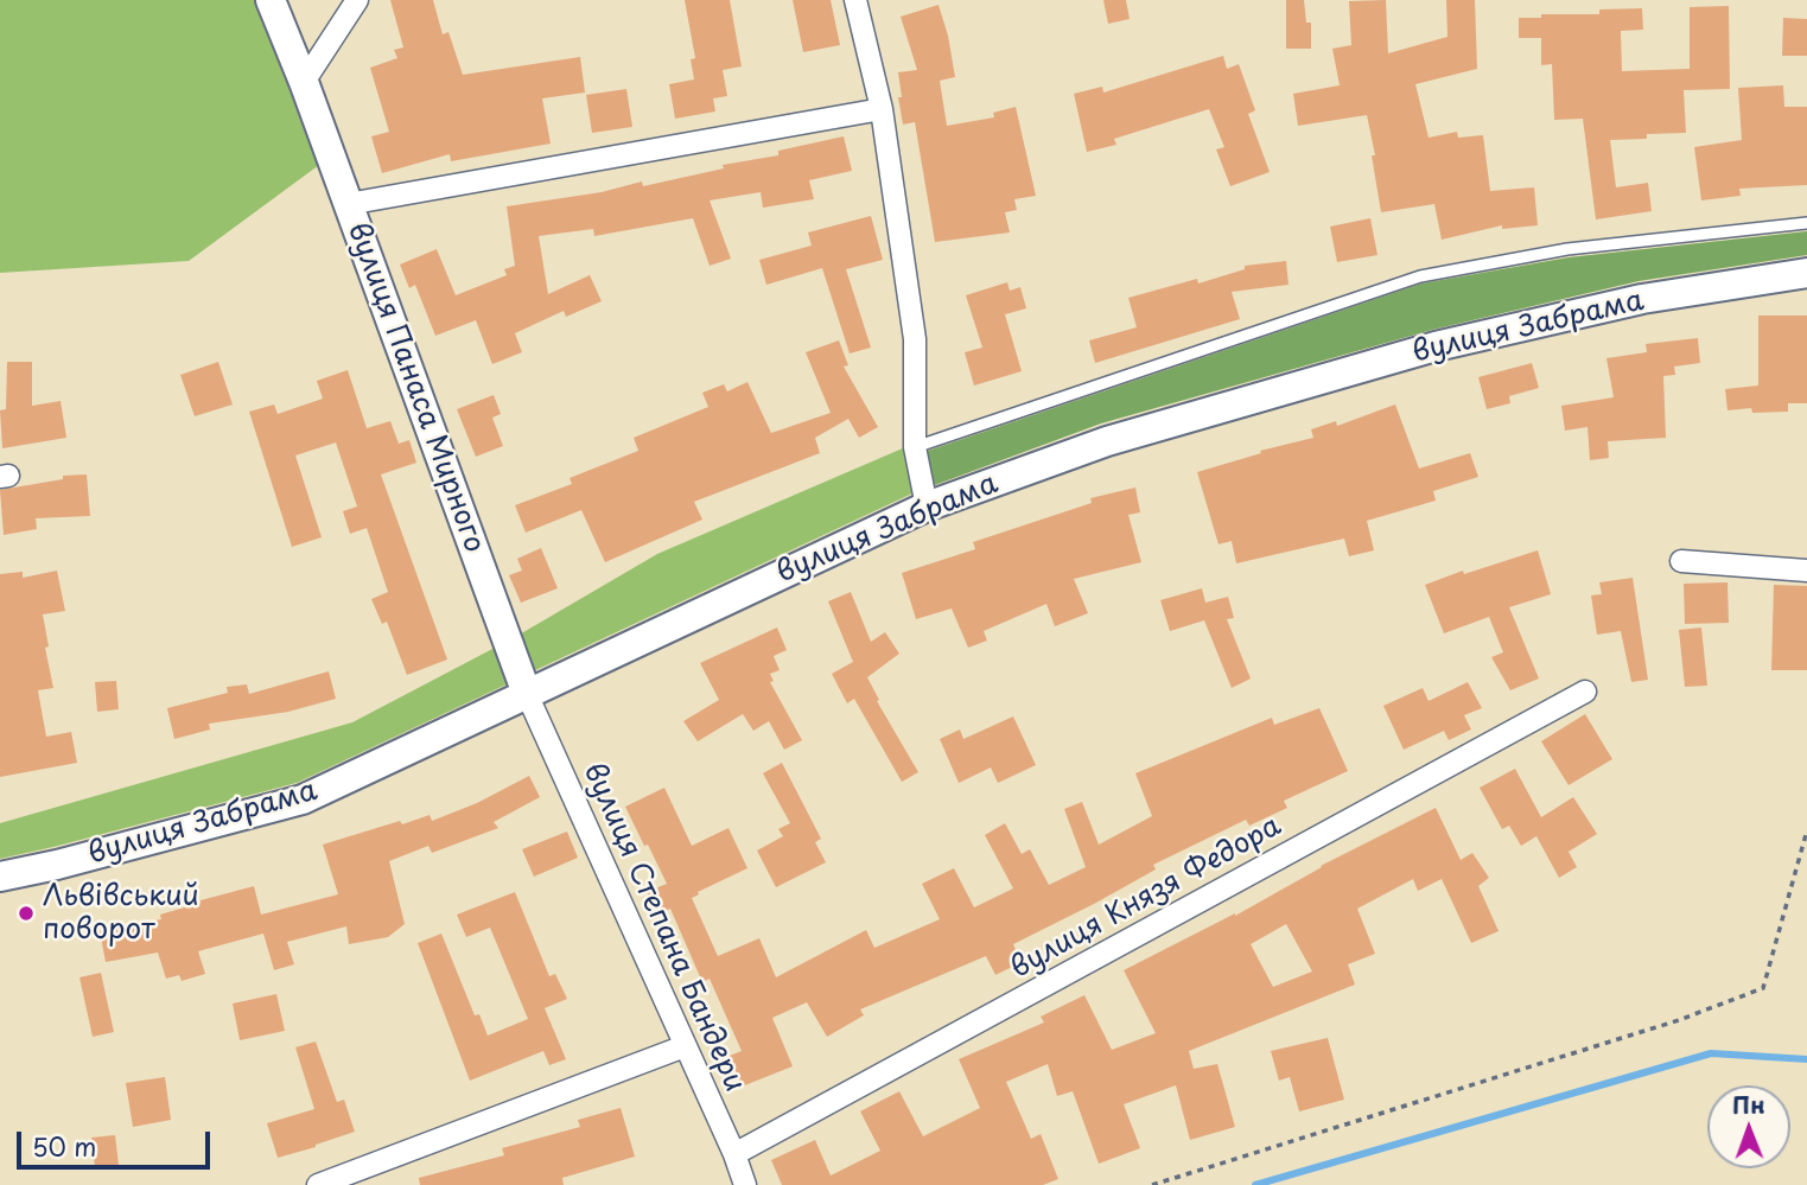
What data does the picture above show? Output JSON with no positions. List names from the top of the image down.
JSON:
{
  "streets": {
    "main road": ["вулиця Забрама", "вулиця Панаса Мирного"],
    "street": ["вулиця Князя Федора", "вулиця Степана Бандери"]
  },
  "crossings": [
    ["вулиця Забрама", "вулиця Панаса Мирного"],
    ["вулиця Забрама", "вулиця Степана Бандери"],
    ["вулиця Панаса Мирного", "вулиця Степана Бандери"],
    ["вулиця Князя Федора", "вулиця Степана Бандери"]
  ],
  "places": ["Львівський поворот"],
  "scale_bar": "50 m",
  "north": "top"
}
